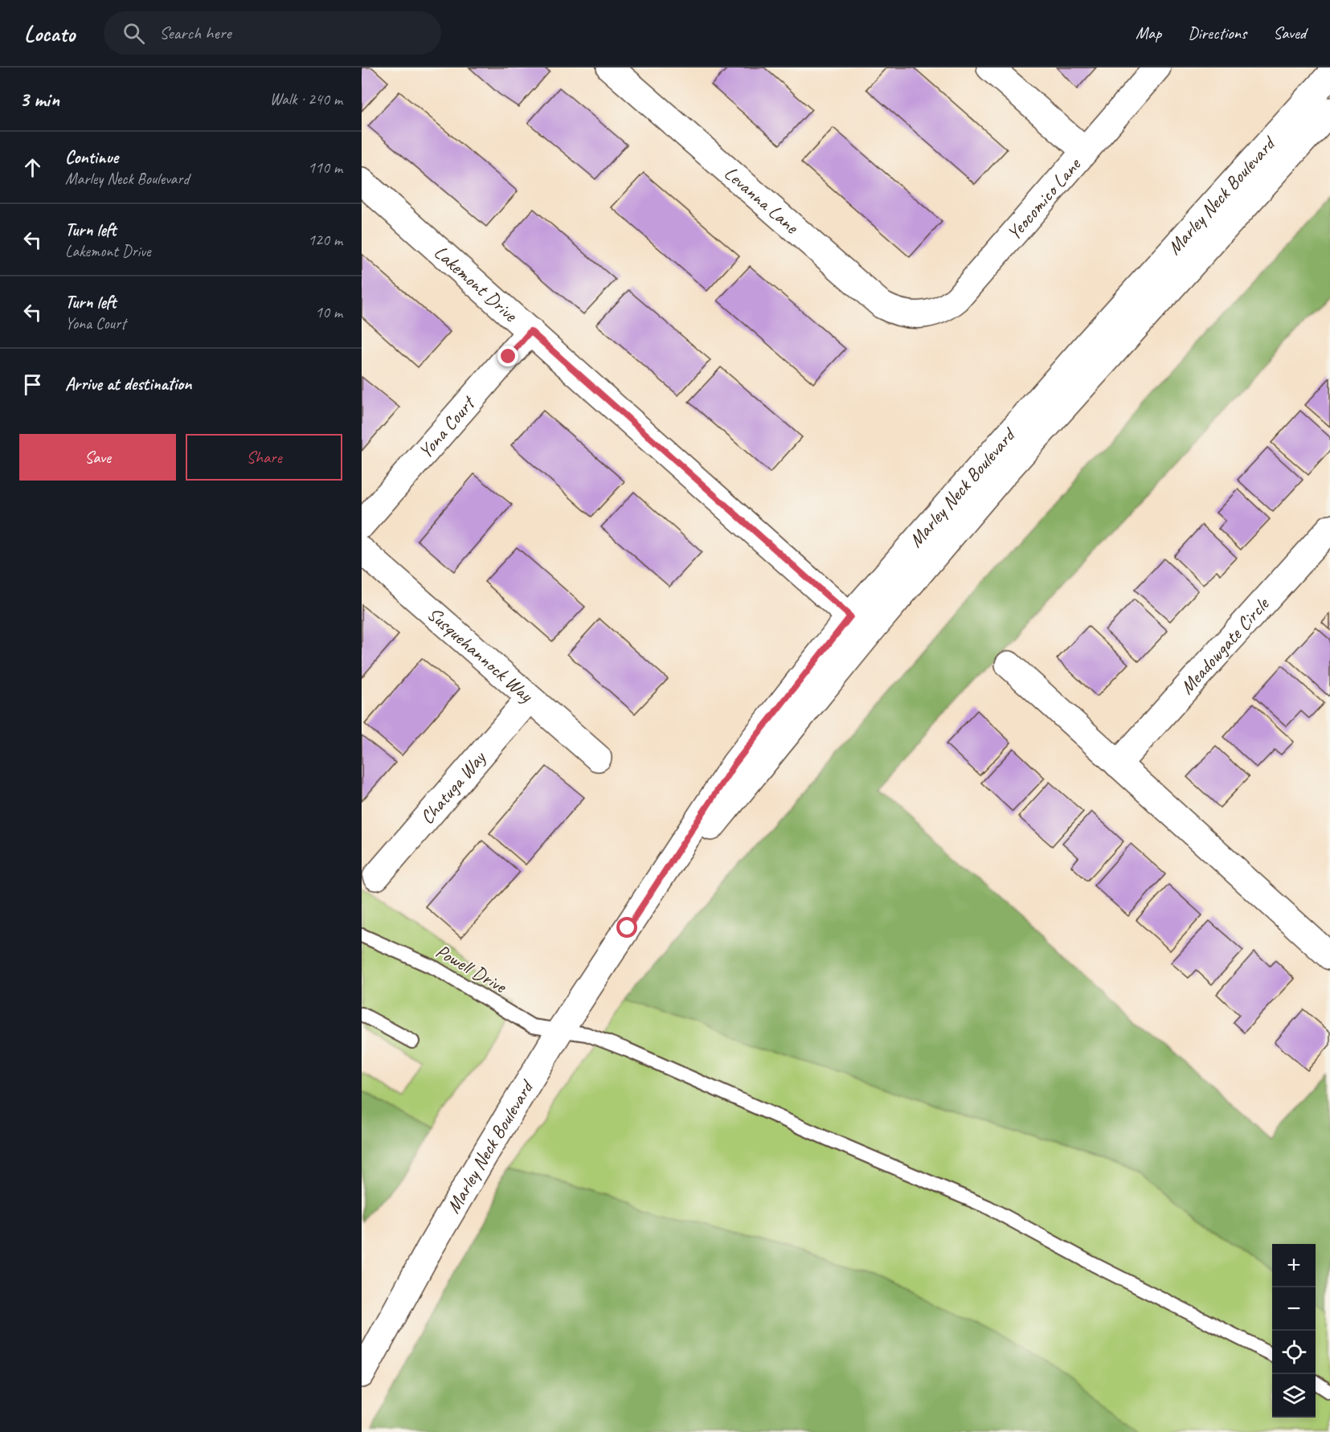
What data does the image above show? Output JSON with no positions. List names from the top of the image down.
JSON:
{
  "streets": {
    "street": [
      "Marley Neck Boulevard",
      "Yeocomico Lane",
      "Levanna Lane",
      "Lakemont Drive",
      "Yona Court",
      "Meadowgate Circle",
      "Susquehannock Way",
      "Chatuga Way"
    ],
    "lane": ["Powell Drive"]
  },
  "crossings": [
    ["Marley Neck Boulevard", "Lakemont Drive"],
    ["Marley Neck Boulevard", "Powell Drive"],
    ["Yeocomico Lane", "Levanna Lane"],
    ["Lakemont Drive", "Yona Court"],
    ["Susquehannock Way", "Chatuga Way"]
  ],
  "page": {
    "header": "Locato",
    "search": "Search here",
    "nav": ["Map", "Directions", "Saved"],
    "heading": ["3 min", "Walk · 240 m"],
    "list": [
      ["Continue", "Marley Neck Boulevard", "110 m"],
      ["Turn left", "Lakemont Drive", "120 m"],
      ["Turn left", "Yona Court", "10 m"],
      "Arrive at destination"
    ],
    "buttons": ["Save", "Share"],
    "map_buttons": ["+", "−"]
  }
}
